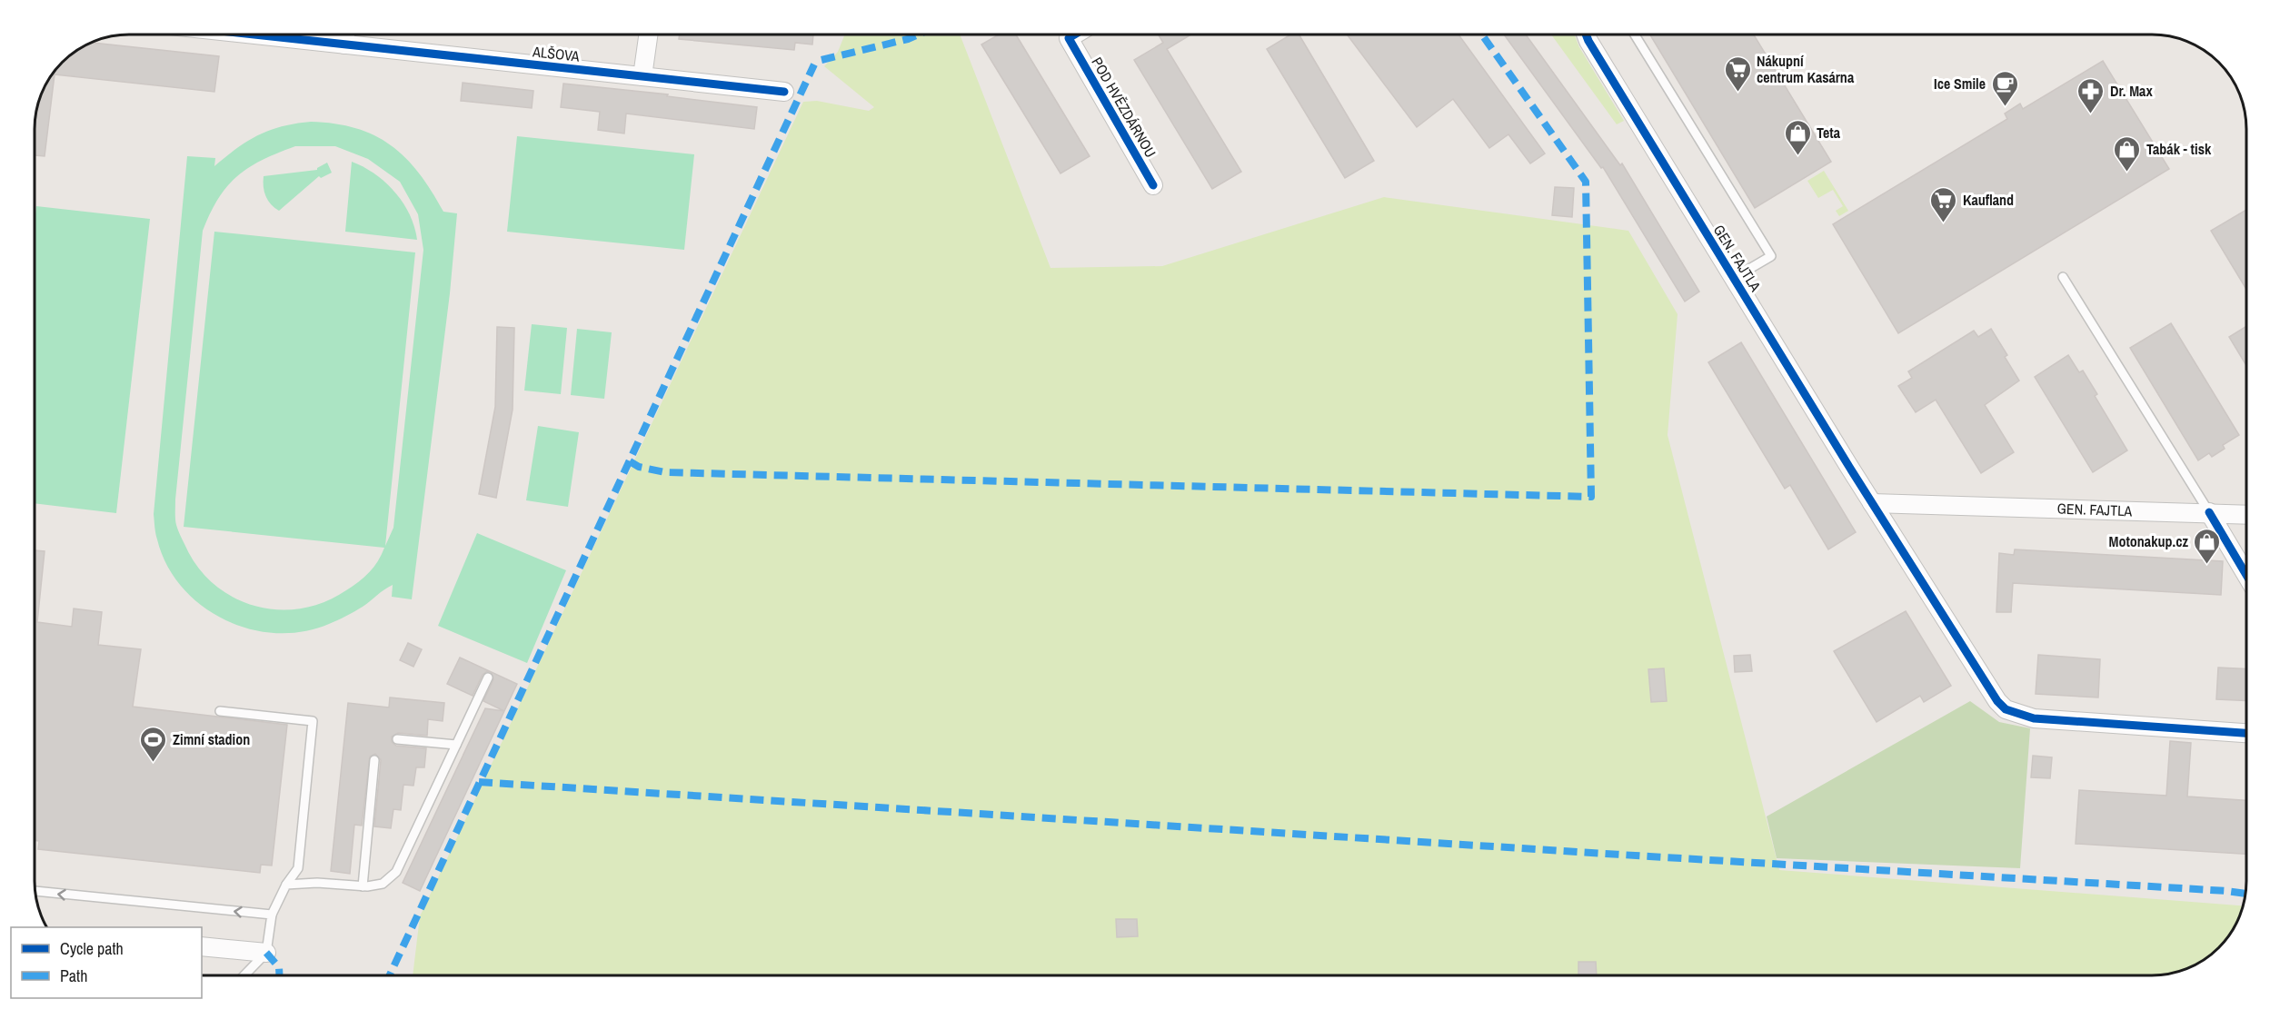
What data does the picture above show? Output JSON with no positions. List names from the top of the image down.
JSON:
{
  "streets": {
    "street": ["ALŠOVA", "POD HVĚZDÁRNOU", "GEN. FAJTLA"]
  },
  "places": {
    "supermarket": ["Nákupní centrum Kasárna", "Kaufland"],
    "cafe": ["Ice Smile"],
    "pharmacy": ["Dr. Max"],
    "shop": ["Teta", "Tabák - tisk", "Motonakup.cz"],
    "sports": ["Zimní stadion"]
  },
  "legend": ["Cycle path", "Path"]
}
